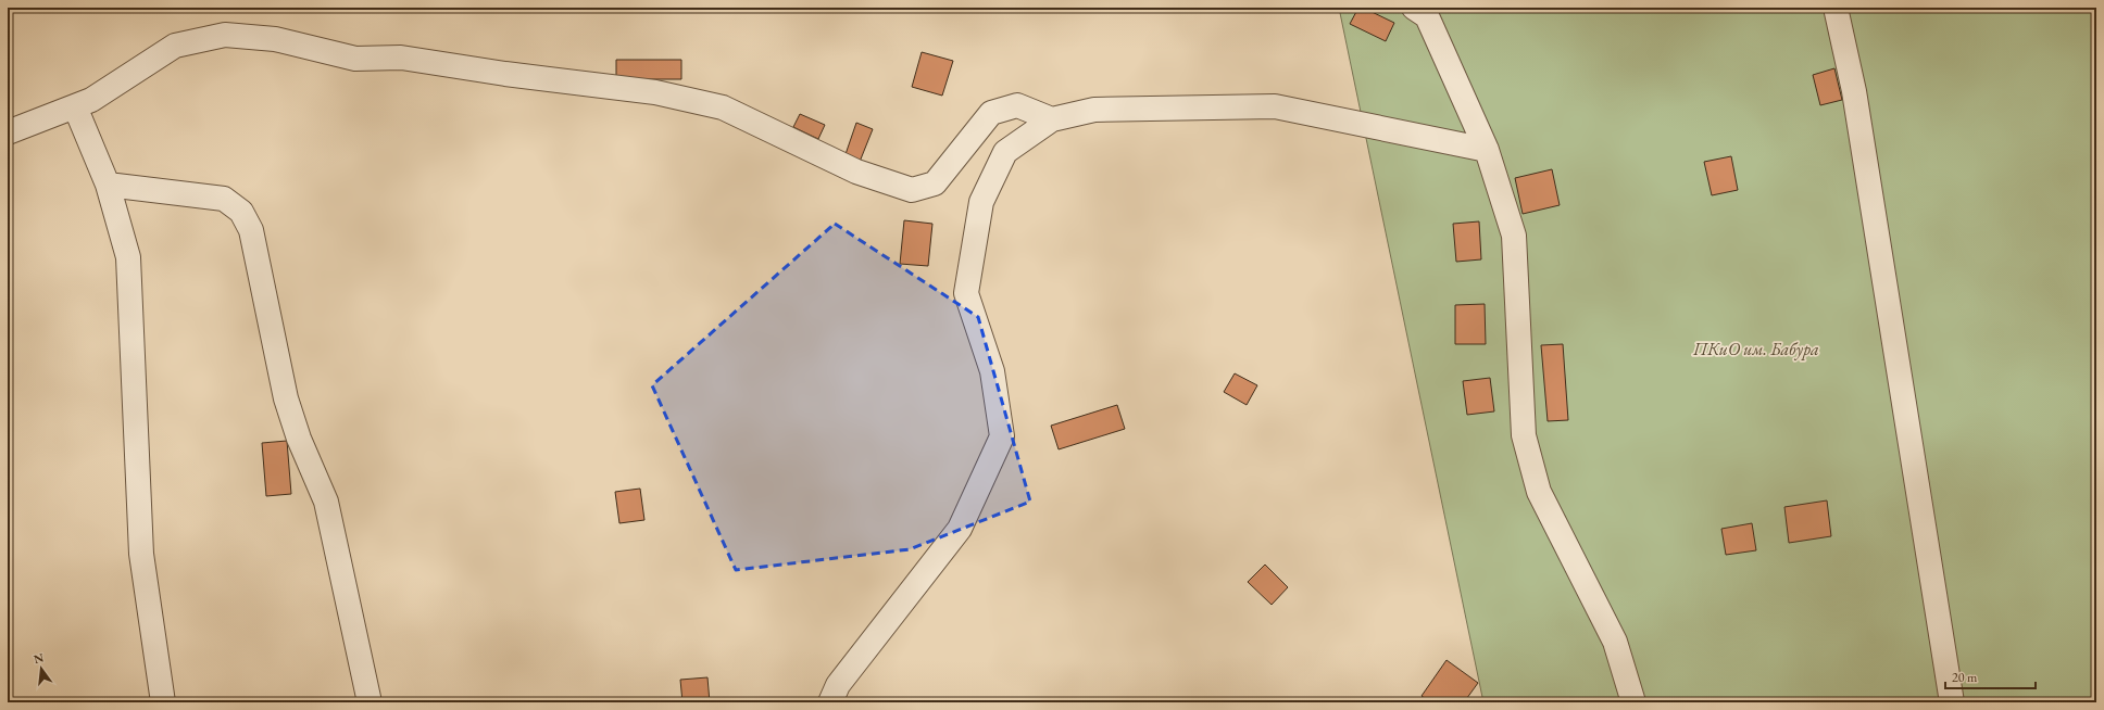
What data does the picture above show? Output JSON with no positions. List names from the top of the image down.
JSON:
{
  "parks": ["ПКиО им. Бабура"],
  "scale_bar": "20 m",
  "north": "top"
}
